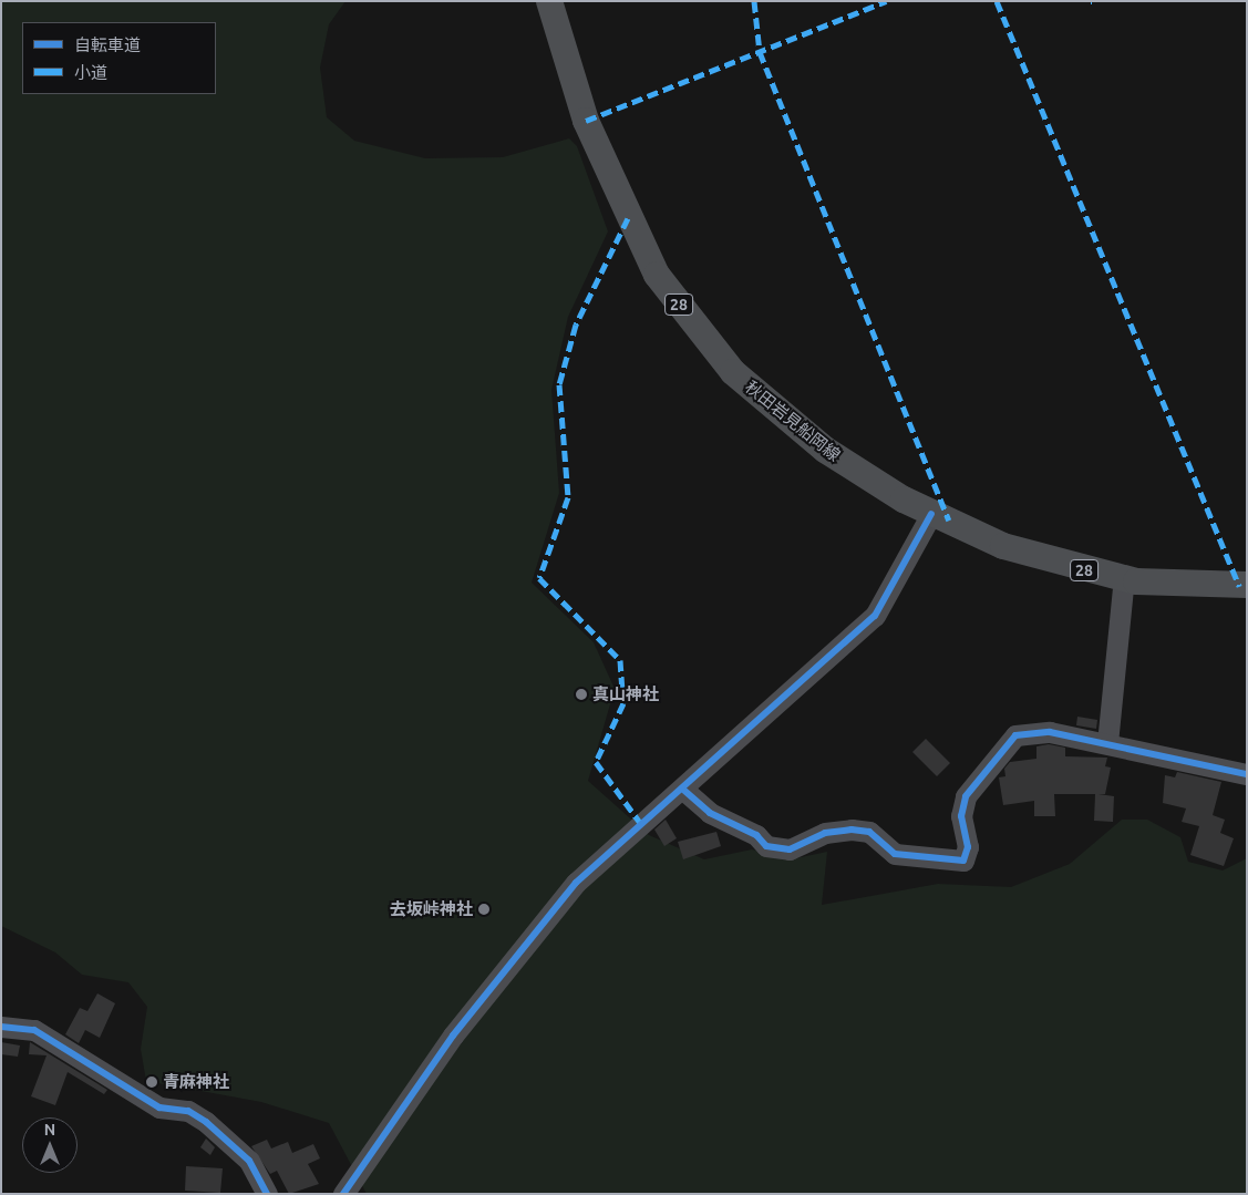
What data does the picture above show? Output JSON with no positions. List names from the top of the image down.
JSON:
{
  "streets": {
    "main road": ["28", "秋田岩見船岡線"]
  },
  "places": ["真山神社", "去坂峠神社", "青麻神社"],
  "legend": ["自転車道", "小道"],
  "north": "top"
}
